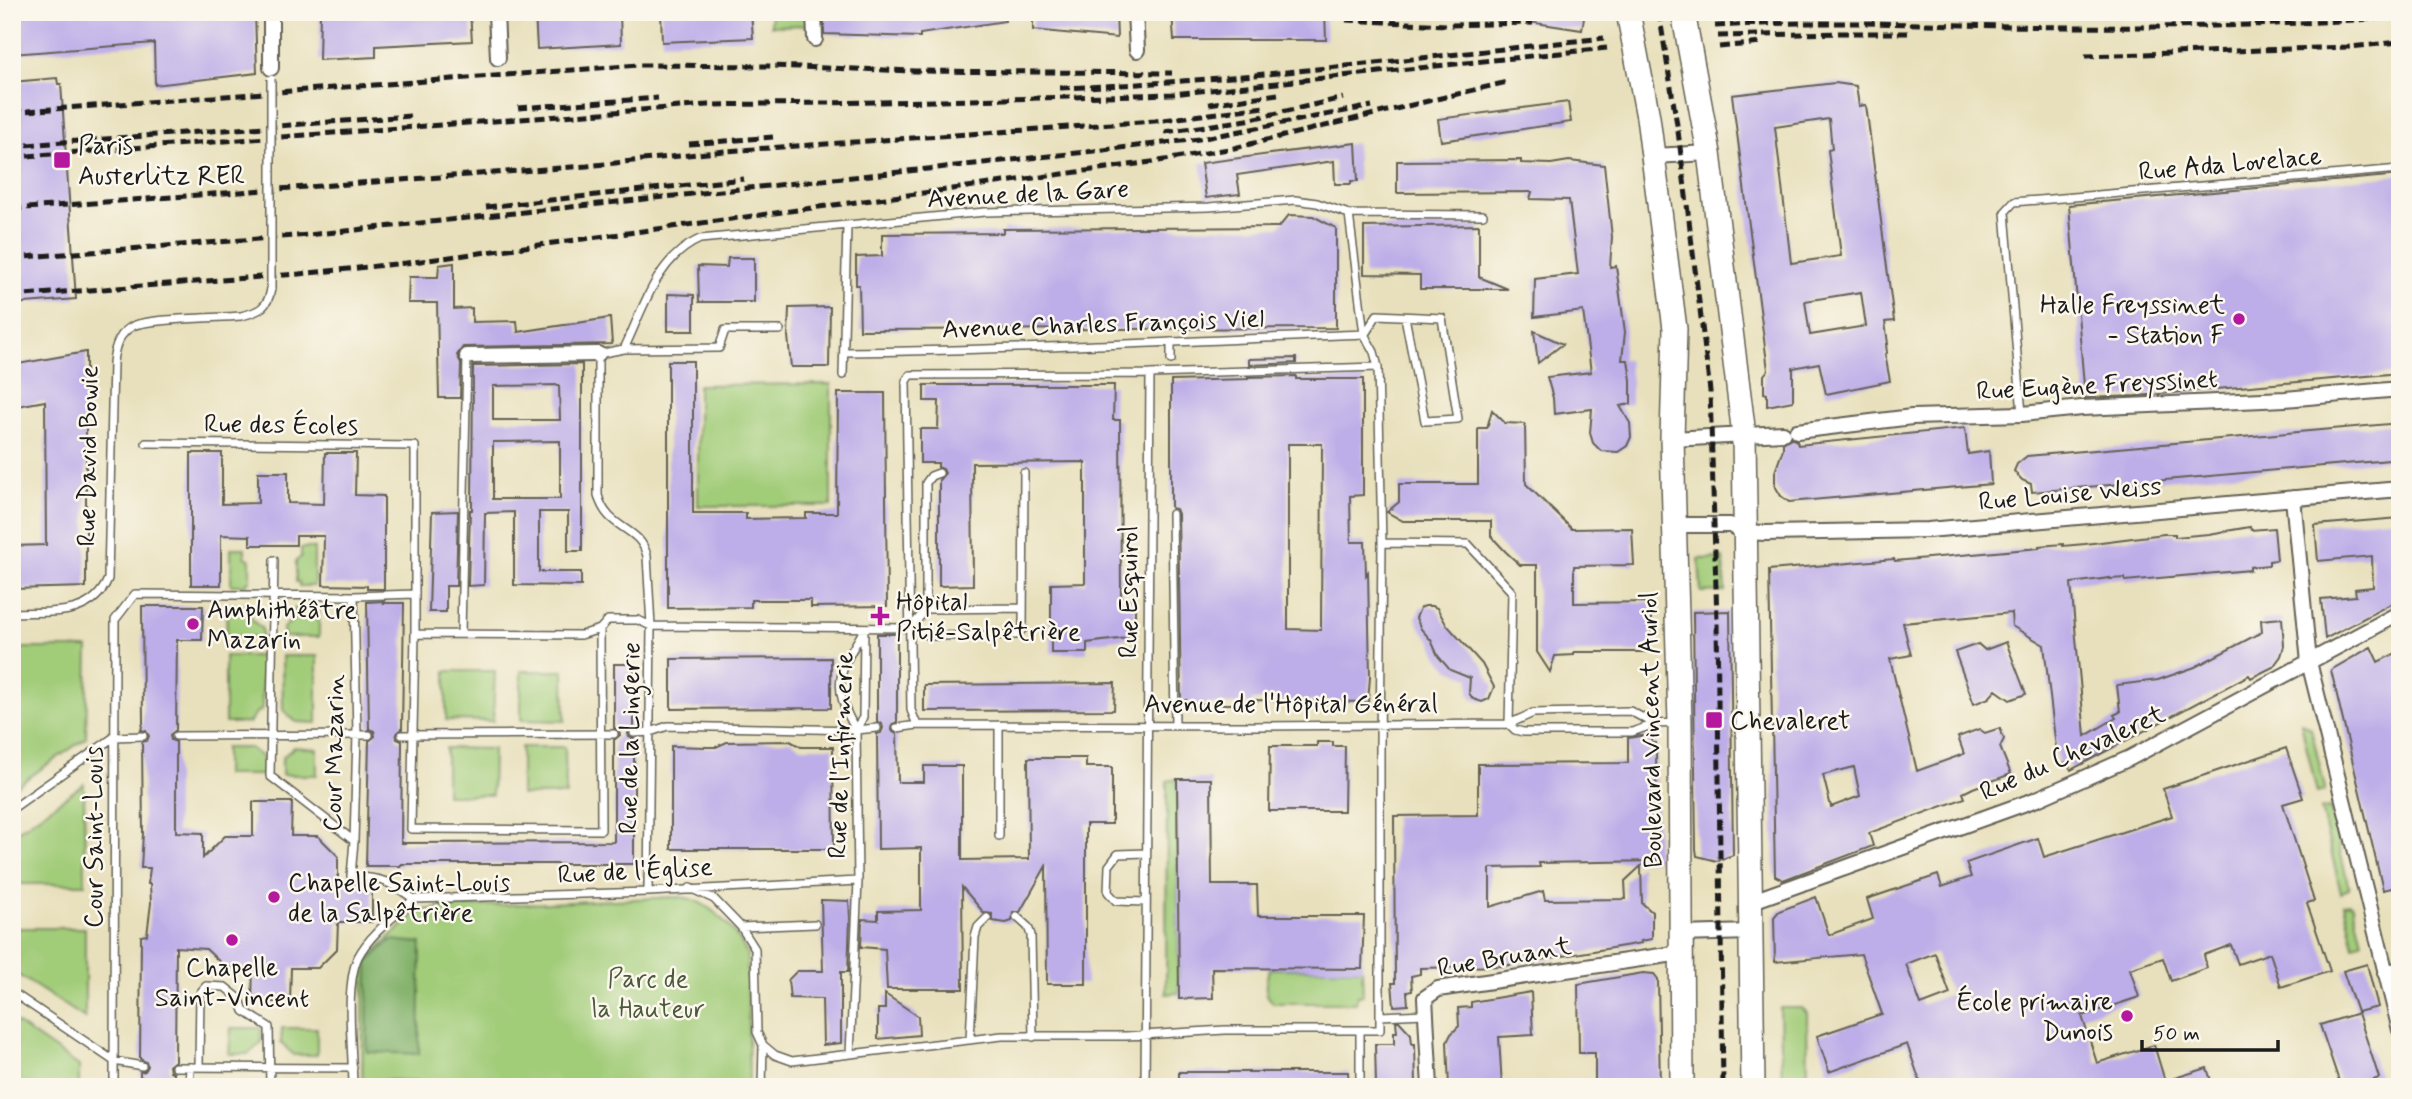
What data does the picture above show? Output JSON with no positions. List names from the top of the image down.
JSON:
{
  "streets": {
    "main road": ["Boulevard Vincent Auriol"],
    "street": [
      "Rue Eugène Freyssinet",
      "Rue David Bowie",
      "Rue Louise Weiss",
      "Rue du Chevaleret",
      "Rue Bruant"
    ],
    "lane": [
      "Rue Ada Lovelace",
      "Avenue de la Gare",
      "Avenue Charles François Viel",
      "Rue des Écoles",
      "Rue Esquirol",
      "Avenue de l'Hôpital Général",
      "Rue de la Lingerie",
      "Cour Mazarin",
      "Rue de l'Infirmerie",
      "Cour Saint-Louis",
      "Rue de l'Église"
    ]
  },
  "crossings": [
    ["Rue Ada Lovelace", "Rue Eugène Freyssinet"],
    ["Rue Esquirol", "Avenue de l'Hôpital Général"],
    ["Avenue de l'Hôpital Général", "Boulevard Vincent Auriol"],
    ["Boulevard Vincent Auriol", "Rue Bruant"],
    ["Rue de la Lingerie", "Rue de l'Église"],
    ["Cour Mazarin", "Cour Saint-Louis"],
    ["Rue de l'Infirmerie", "Rue de l'Église"]
  ],
  "parks": ["Parc de la Hauteur"],
  "places": {
    "transit": ["Paris Austerlitz RER", "Chevaleret"],
    "other": [
      "Halle Freyssinet - Station F",
      "Amphithéâtre Mazarin",
      "Chapelle Saint-Louis de la Salpêtrière",
      "Chapelle Saint-Vincent",
      "École primaire Dunois"
    ],
    "health": ["Hôpital Pitié-Salpêtrière"]
  },
  "scale_bar": "50 m"
}
